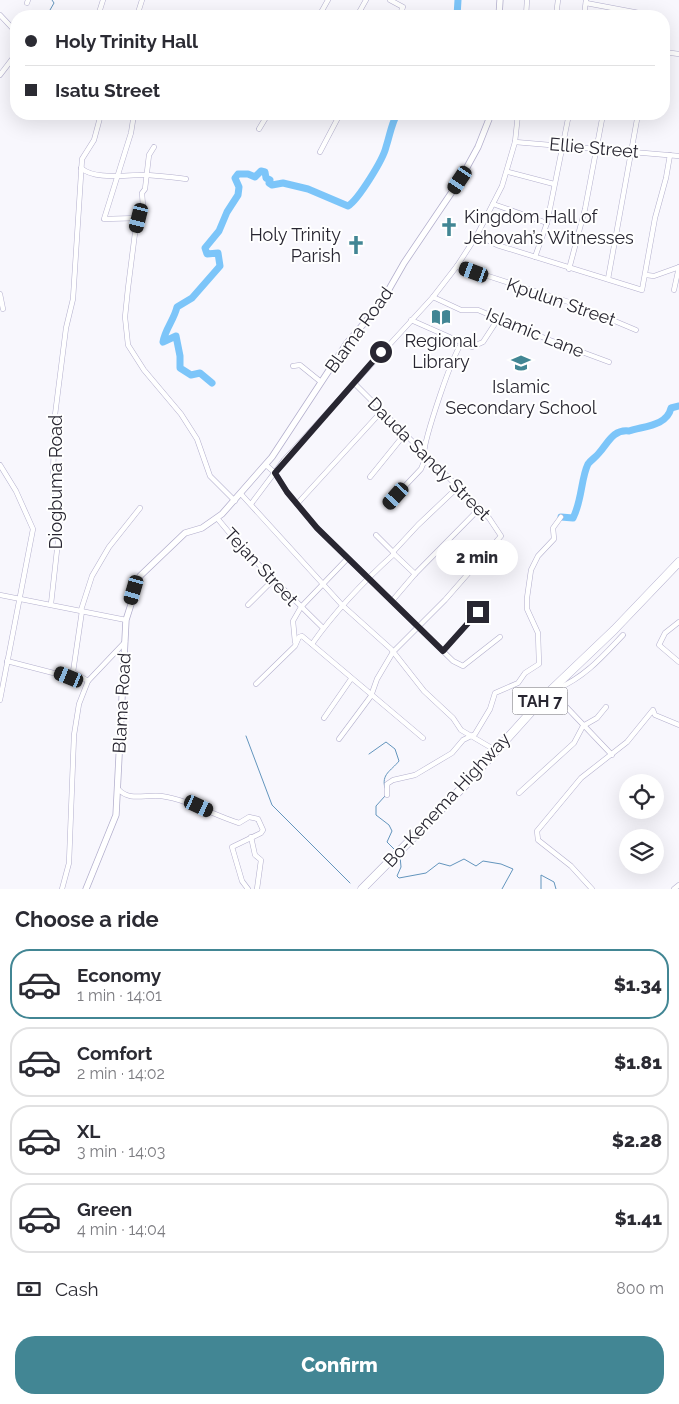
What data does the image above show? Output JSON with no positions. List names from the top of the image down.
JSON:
{
  "streets": {
    "highway": ["TAH 7", "Bo-Kenema Highway"],
    "street": [
      "Ellie Street",
      "Kpulun Street",
      "Blama Road",
      "Islamic Lane",
      "Dauda Sandy Street",
      "Diogbuma Road",
      "Tejan Street"
    ]
  },
  "crossings": [
    ["Blama Road", "Tejan Street"]
  ],
  "places": {
    "church": ["Kingdom Hall of Jehovah’s Witnesses", "Holy Trinity Parish"],
    "library": ["Regional Library"],
    "school or university": ["Islamic Secondary School"]
  },
  "page": {
    "banner": ["Holy Trinity Hall", "Isatu Street"],
    "bubble": "2 min",
    "heading": "Choose a ride",
    "list": [
      {
        "name": "Economy",
        "note": "1 min · 14:01",
        "value": "$1.34"
      },
      {
        "name": "Comfort",
        "note": "2 min · 14:02",
        "value": "$1.81"
      },
      {
        "name": "XL",
        "note": "3 min · 14:03",
        "value": "$2.28"
      },
      {
        "name": "Green",
        "note": "4 min · 14:04",
        "value": "$1.41"
      }
    ],
    "pay": ["Cash", "800 m"],
    "buttons": "Confirm"
  }
}
